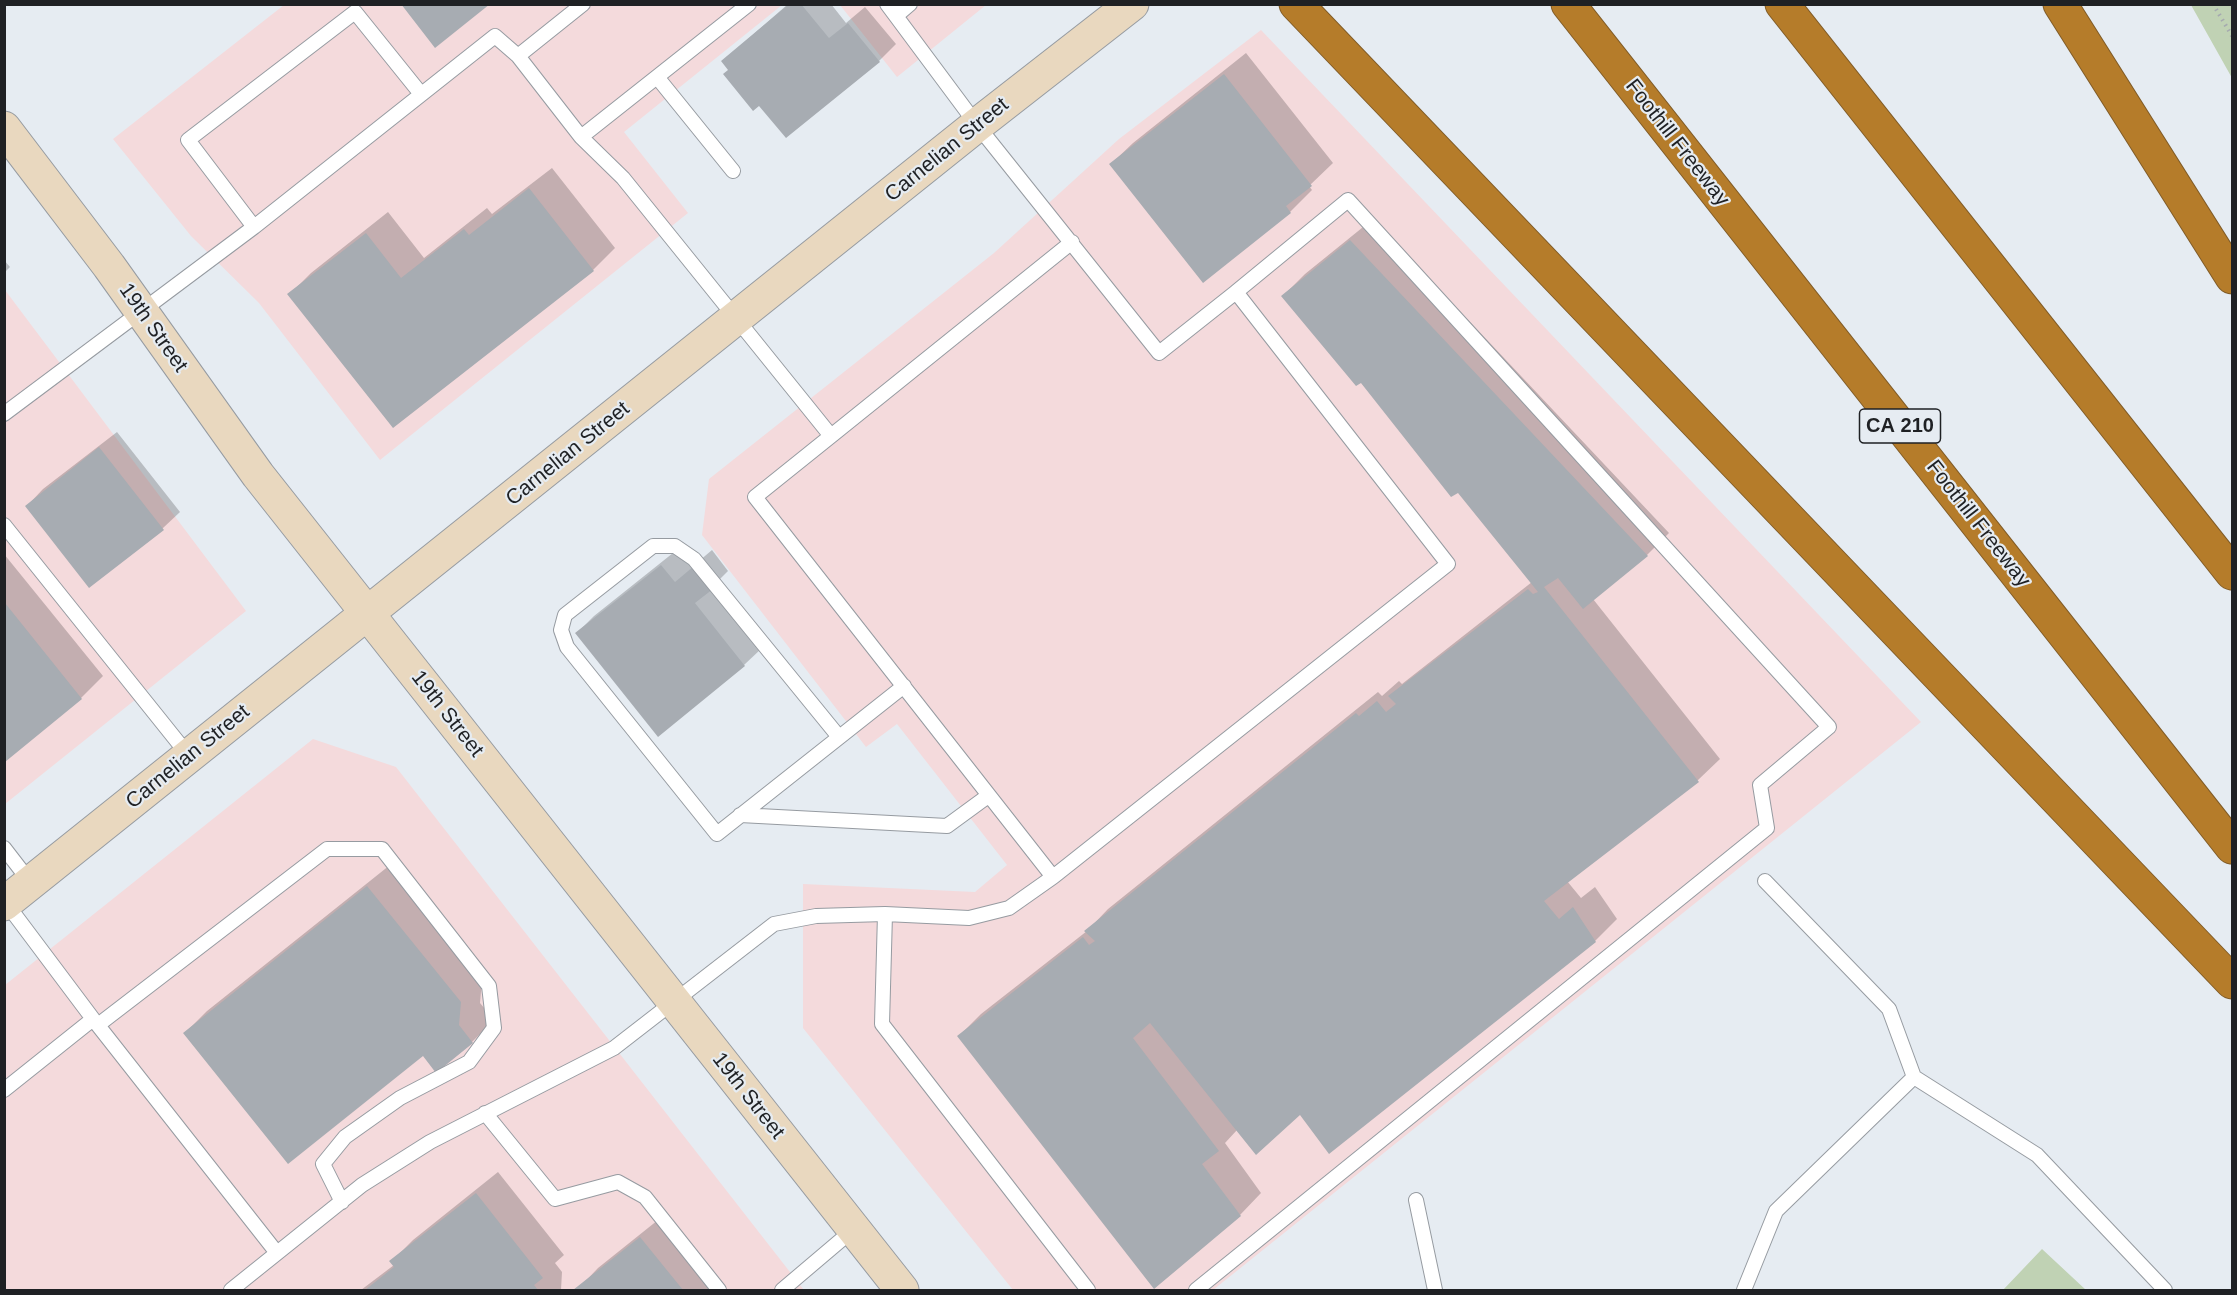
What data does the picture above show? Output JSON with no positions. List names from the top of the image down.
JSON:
{
  "streets": {
    "highway": ["Foothill Freeway", "CA 210"],
    "main road": ["Carnelian Street", "19th Street"]
  },
  "crossings": [
    ["Carnelian Street", "19th Street"]
  ]
}
